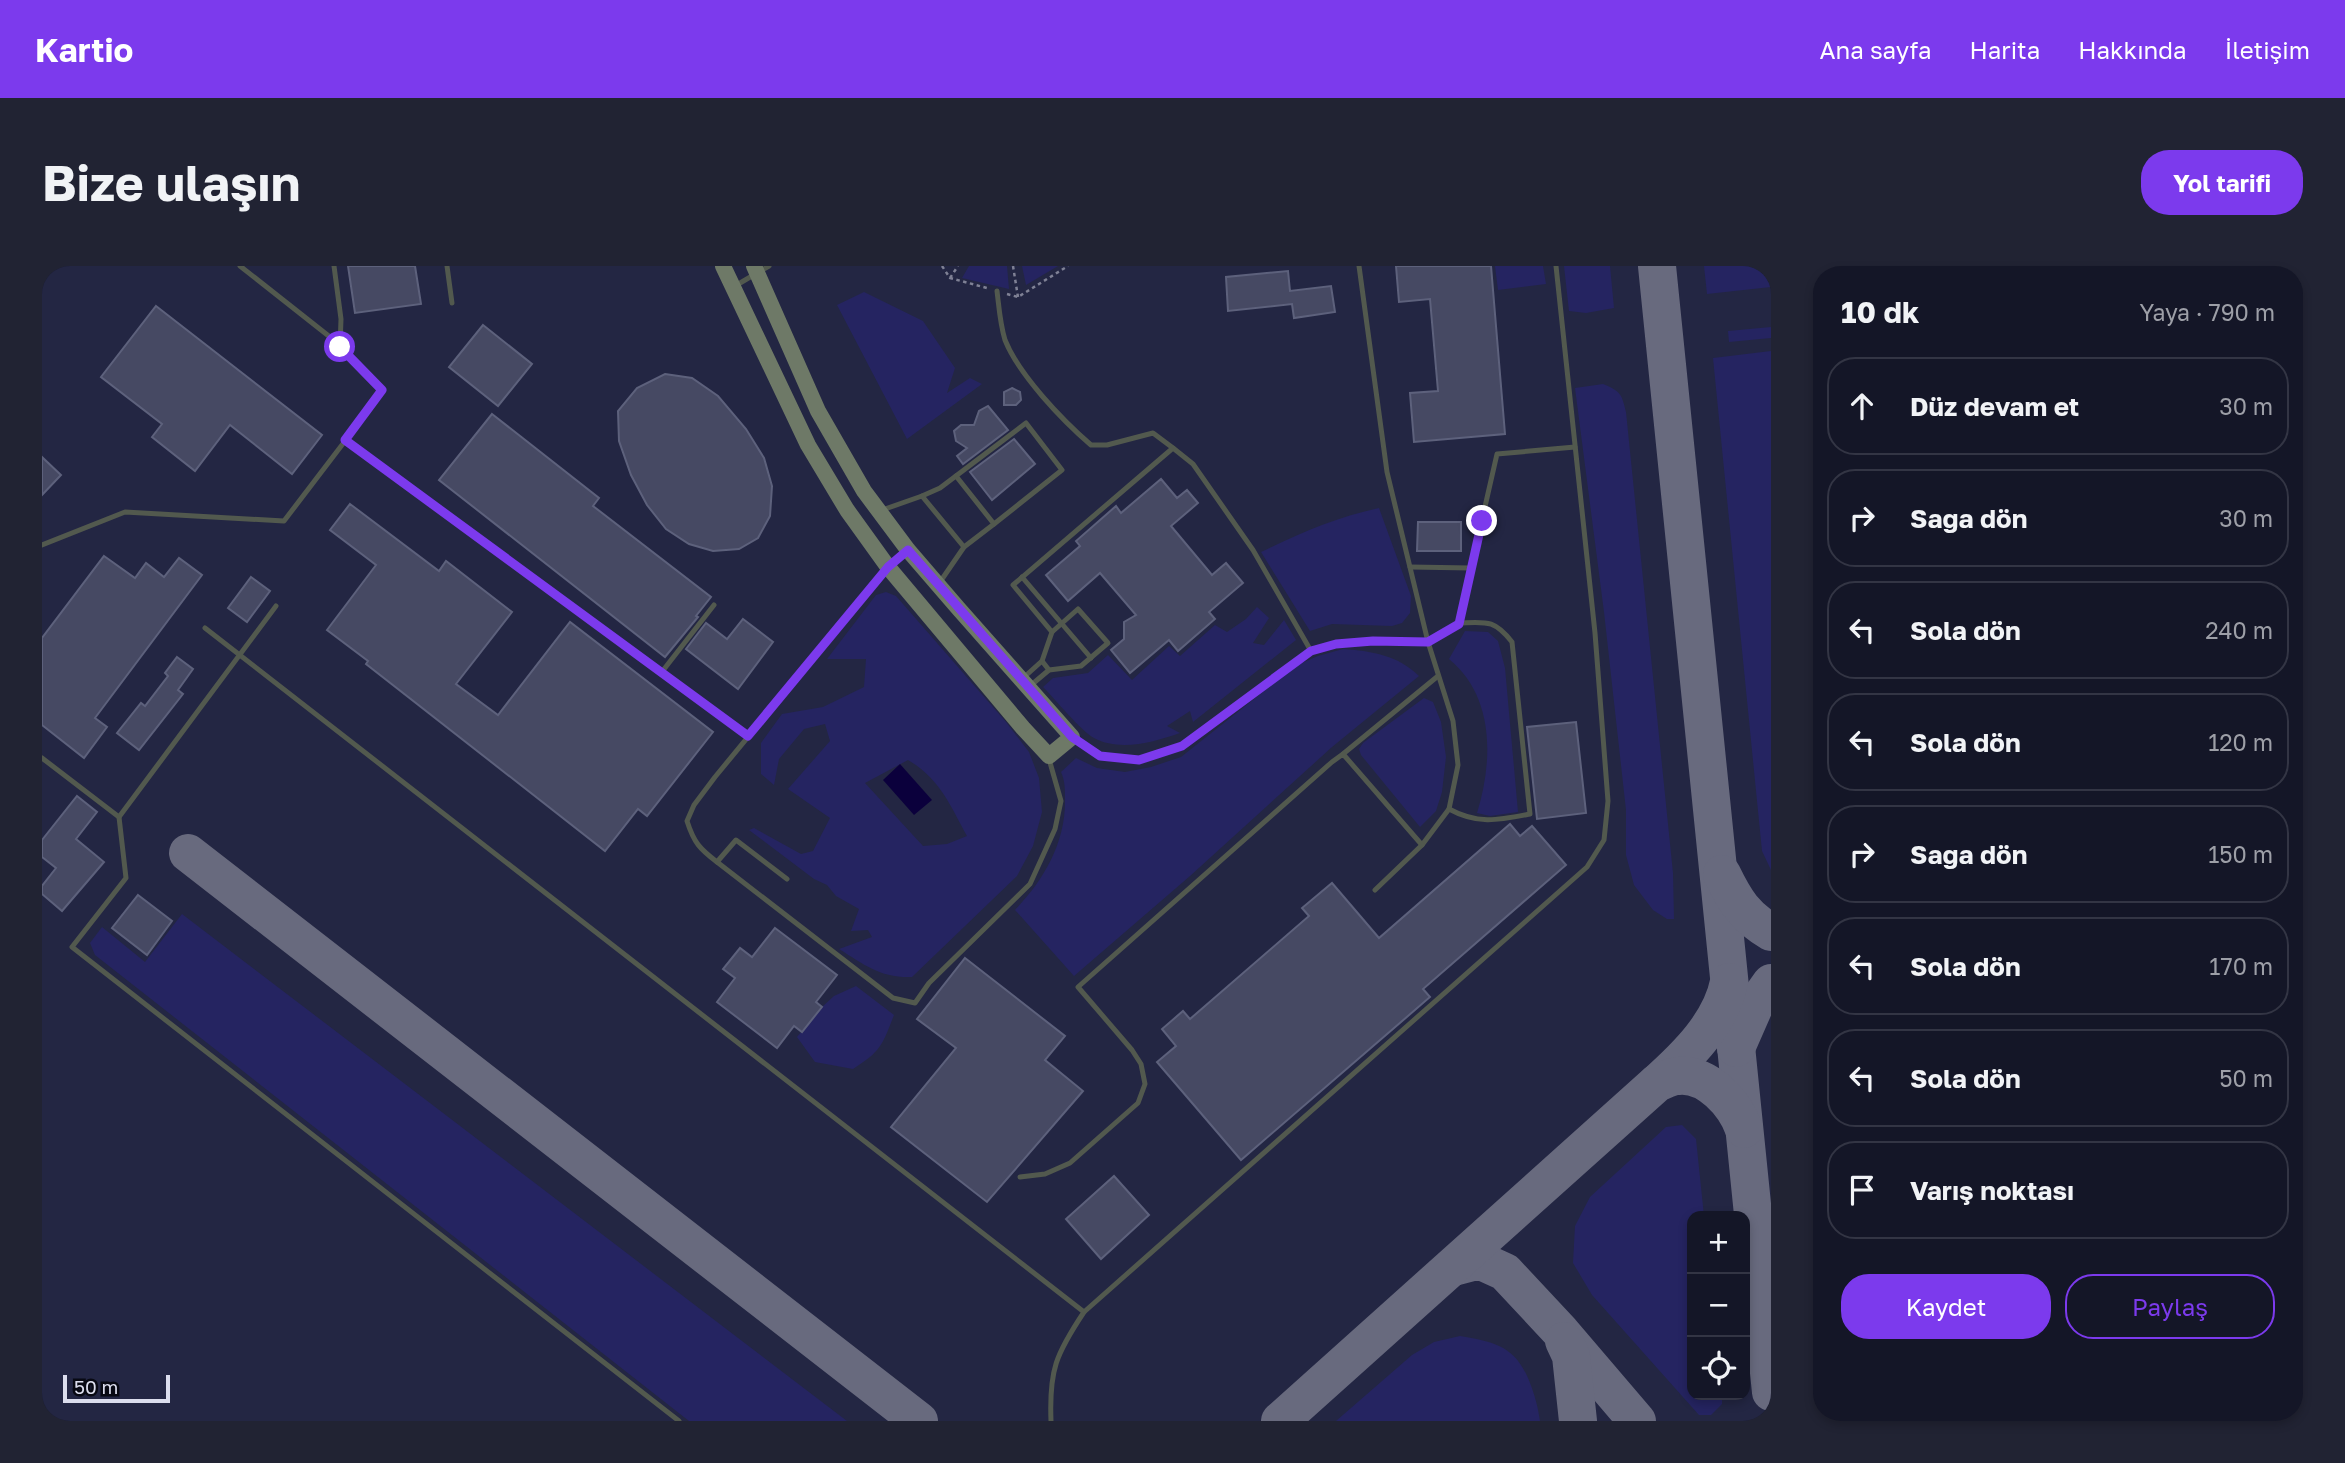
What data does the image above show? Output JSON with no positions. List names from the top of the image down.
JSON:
{
  "scale_bar": "50 m",
  "page": {
    "header": "Kartio",
    "nav": [
      "Ana sayfa",
      "Harita",
      "Hakkında",
      "İletişim"
    ],
    "buttons": [
      "Yol tarifi",
      ["Kaydet", "Paylaş"]
    ],
    "title": "Bize ulaşın",
    "heading": ["10 dk", "Yaya · 790 m"],
    "list": [
      ["Düz devam et", "30 m"],
      ["Sağa dön", "30 m"],
      ["Sola dön", "240 m"],
      ["Sola dön", "120 m"],
      ["Sağa dön", "150 m"],
      ["Sola dön", "170 m"],
      ["Sola dön", "50 m"],
      "Varış noktası"
    ],
    "map_buttons": ["+", "−"],
    "scale": "50 m"
  }
}
